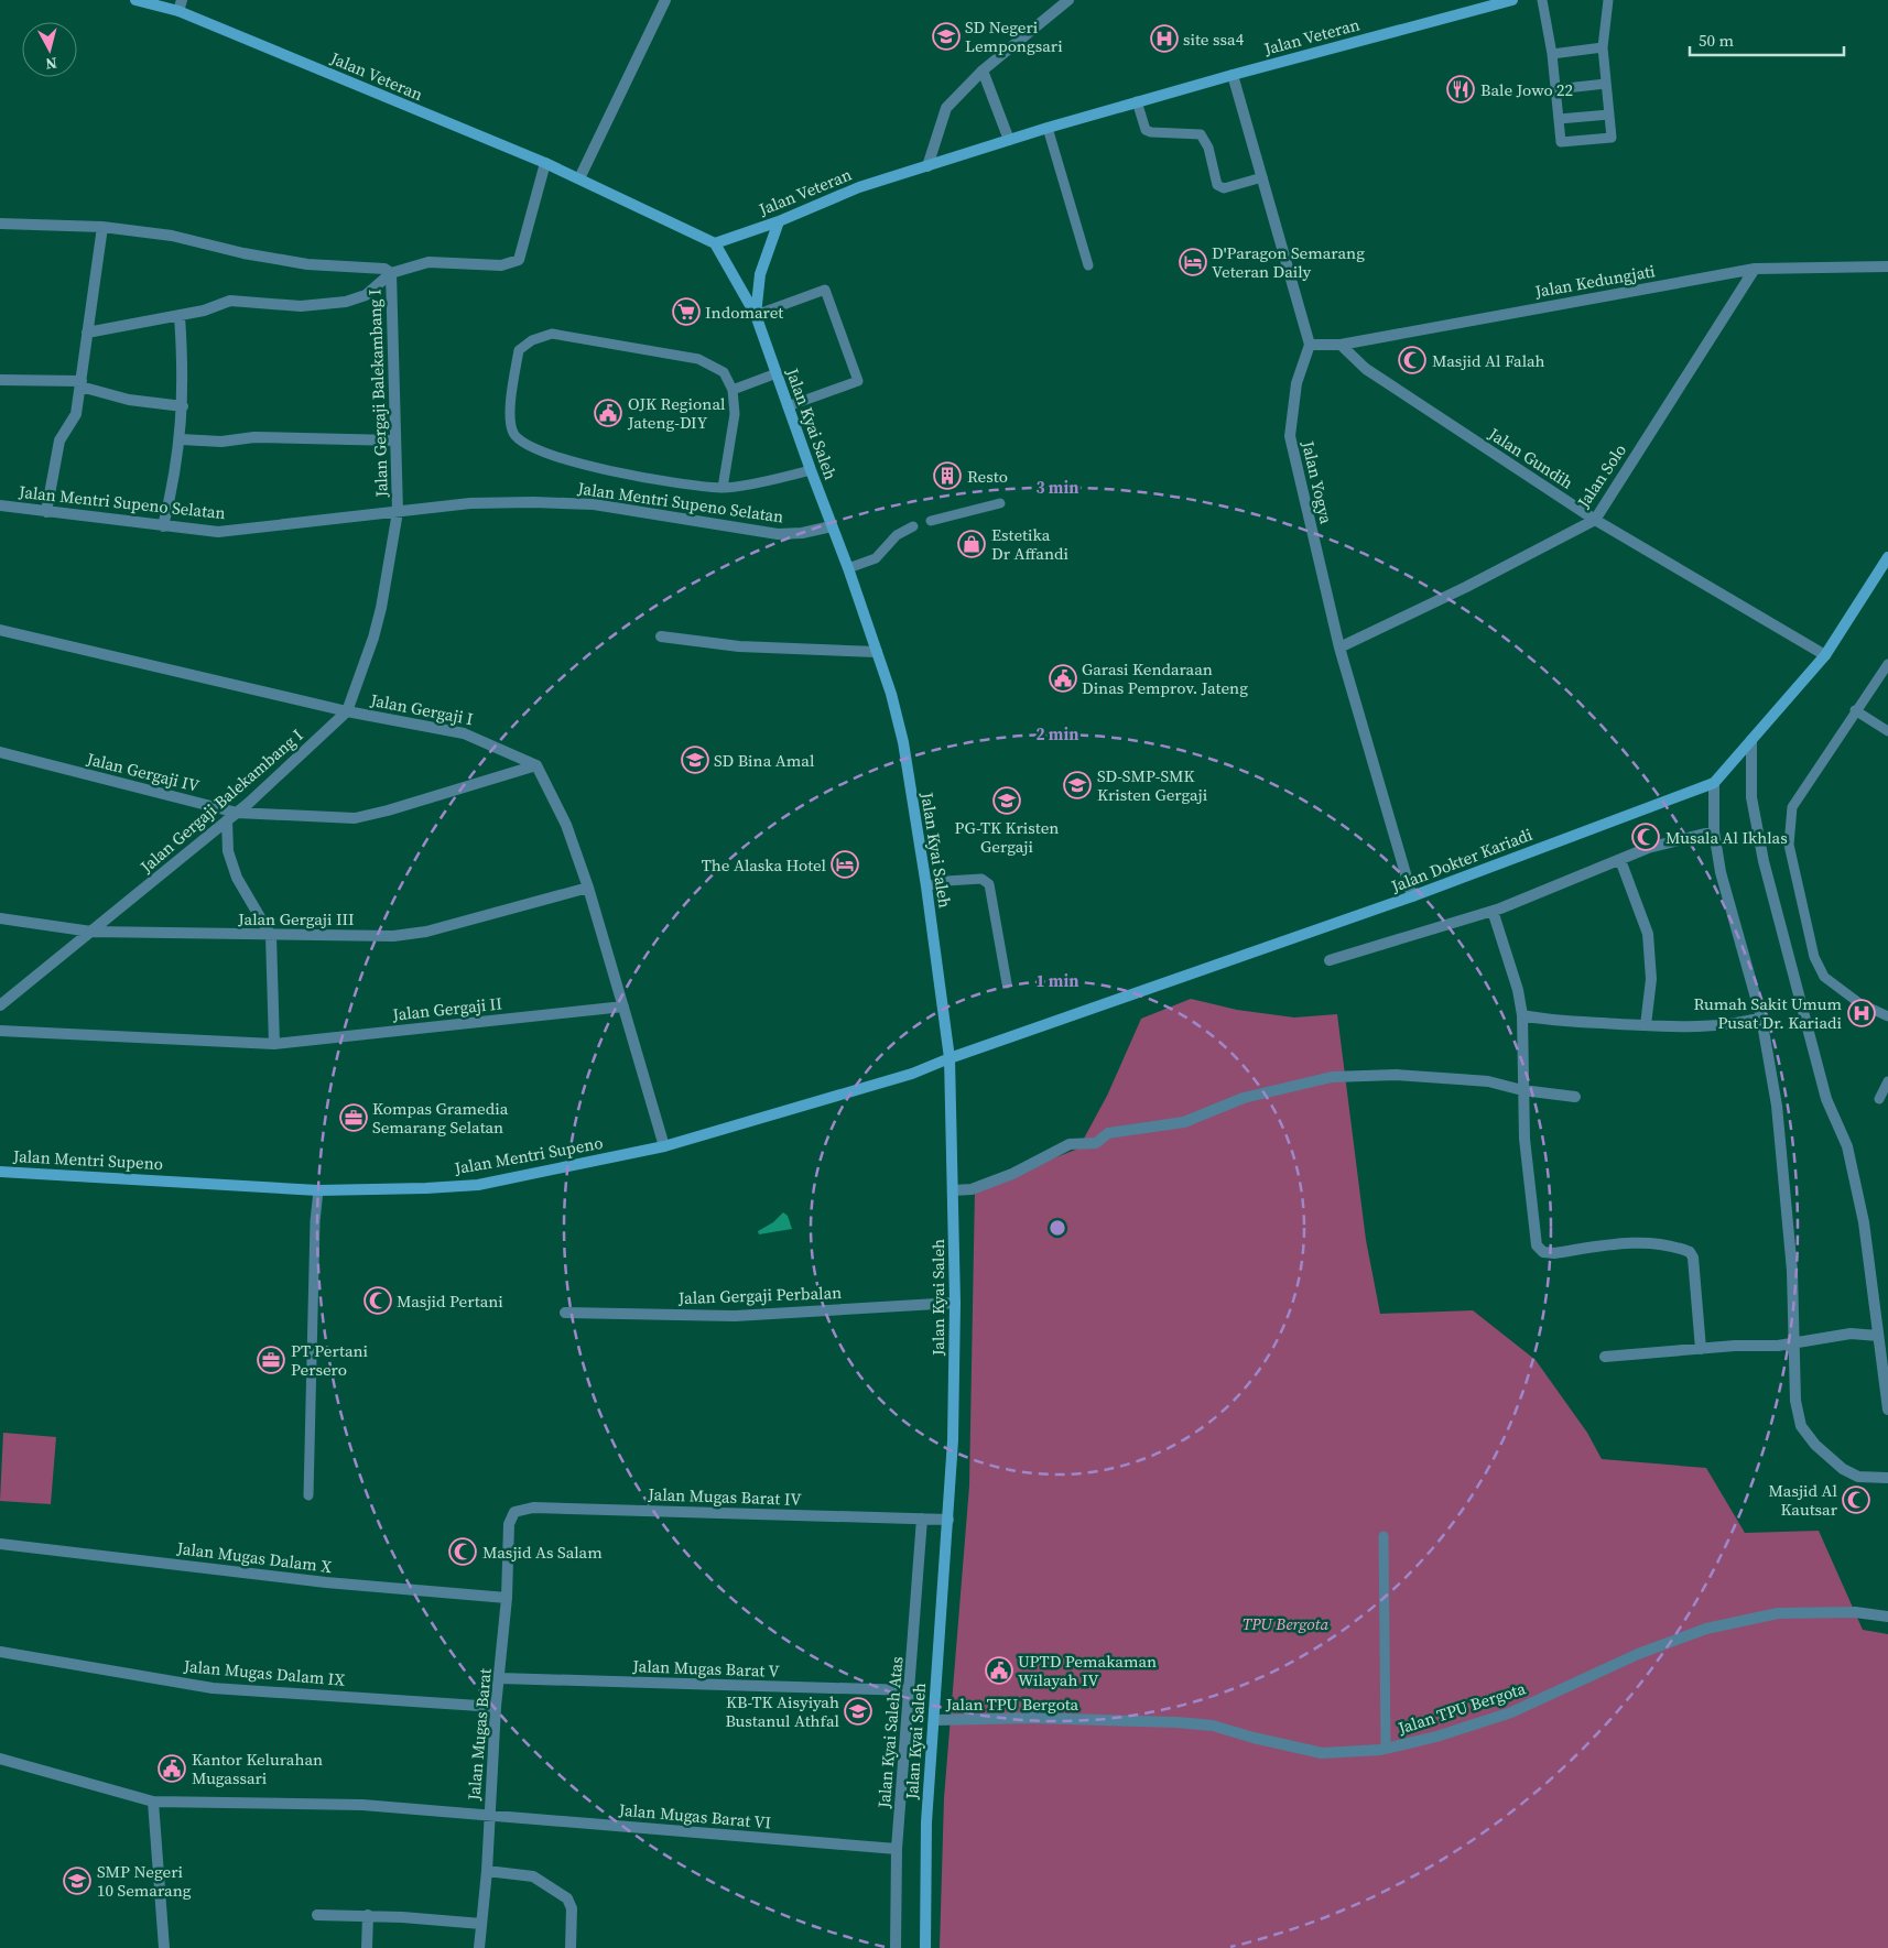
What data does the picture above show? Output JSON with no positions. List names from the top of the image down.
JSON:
{
  "streets": {
    "main road": [
      "Jalan Veteran",
      "Jalan Kyai Saleh",
      "Jalan Dokter Kariadi",
      "Jalan Mentri Supeno"
    ],
    "street": [
      "Jalan Kedungjati",
      "Jalan Gergaji Balekambang I",
      "Jalan Gundih",
      "Jalan Solo",
      "Jalan Yogya",
      "Jalan Mentri Supeno Selatan",
      "Jalan Gergaji I",
      "Jalan Gergaji IV",
      "Jalan Gergaji III",
      "Jalan Gergaji II",
      "Jalan Gergaji Perbalan",
      "Jalan Mugas Barat IV",
      "Jalan Mugas Dalam X",
      "Jalan Mugas Barat V",
      "Jalan Mugas Dalam IX",
      "Jalan TPU Bergota",
      "Jalan Kyai Saleh Atas",
      "Jalan Mugas Barat",
      "Jalan Mugas Barat VI"
    ]
  },
  "crossings": [
    ["Jalan Veteran", "Jalan Kyai Saleh"],
    ["Jalan Kedungjati", "Jalan Gundih"],
    ["Jalan Kedungjati", "Jalan Solo"],
    ["Jalan Kedungjati", "Jalan Yogya"],
    ["Jalan Gergaji Balekambang I", "Jalan Mentri Supeno Selatan"],
    ["Jalan Gergaji Balekambang I", "Jalan Gergaji I"],
    ["Jalan Gergaji Balekambang I", "Jalan Gergaji IV"],
    ["Jalan Gergaji Balekambang I", "Jalan Gergaji III"],
    ["Jalan Kyai Saleh", "Jalan Mentri Supeno Selatan"],
    ["Jalan Kyai Saleh", "Jalan Dokter Kariadi"],
    ["Jalan Kyai Saleh", "Jalan Mentri Supeno"],
    ["Jalan Kyai Saleh", "Jalan Gergaji Perbalan"],
    ["Jalan Kyai Saleh", "Jalan Mugas Barat IV"],
    ["Jalan Kyai Saleh", "Jalan TPU Bergota"],
    ["Jalan Gundih", "Jalan Solo"],
    ["Jalan Gundih", "Jalan Dokter Kariadi"],
    ["Jalan Solo", "Jalan Yogya"],
    ["Jalan Yogya", "Jalan Dokter Kariadi"],
    ["Jalan Gergaji I", "Jalan Gergaji IV"],
    ["Jalan Dokter Kariadi", "Jalan Mentri Supeno"],
    ["Jalan Mugas Barat IV", "Jalan Kyai Saleh Atas"],
    ["Jalan Mugas Barat IV", "Jalan Mugas Barat"],
    ["Jalan Mugas Dalam X", "Jalan Mugas Barat"],
    ["Jalan Mugas Barat V", "Jalan Kyai Saleh Atas"],
    ["Jalan Mugas Barat V", "Jalan Mugas Barat"],
    ["Jalan Mugas Dalam IX", "Jalan Mugas Barat"],
    ["Jalan Kyai Saleh Atas", "Jalan Mugas Barat VI"],
    ["Jalan Mugas Barat", "Jalan Mugas Barat VI"]
  ],
  "parks": ["TPU Bergota"],
  "places": {
    "school or university": [
      "SD Negeri Lempongsari",
      "SD Bina Amal",
      "SD-SMP-SMK Kristen Gergaji",
      "PG-TK Kristen Gergaji",
      "KB-TK Aisyiyah Bustanul Athfal",
      "SMP Negeri 10 Semarang"
    ],
    "hospital": ["site ssa4", "Rumah Sakit Umum Pusat Dr. Kariadi"],
    "restaurant": ["Bale Jowo 22"],
    "hotel": ["D'Paragon Semarang Veteran Daily", "The Alaska Hotel"],
    "supermarket": ["Indomaret"],
    "mosque": [
      "Masjid Al Falah",
      "Musala Al Ikhlas",
      "Masjid Pertani",
      "Masjid Al Kautsar",
      "Masjid As Salam"
    ],
    "public building": [
      "OJK Regional Jateng-DIY",
      "Garasi Kendaraan Dinas Pemprov. Jateng",
      "UPTD Pemakaman Wilayah IV",
      "Kantor Kelurahan Mugassari"
    ],
    "building": ["Resto"],
    "shop": ["Estetika Dr Affandi"],
    "office": ["Kompas Gramedia Semarang Selatan", "PT Pertani Persero"]
  },
  "scale_bar": "50 m",
  "north": "bottom",
  "rings": ["3 min", "2 min", "1 min"]
}
